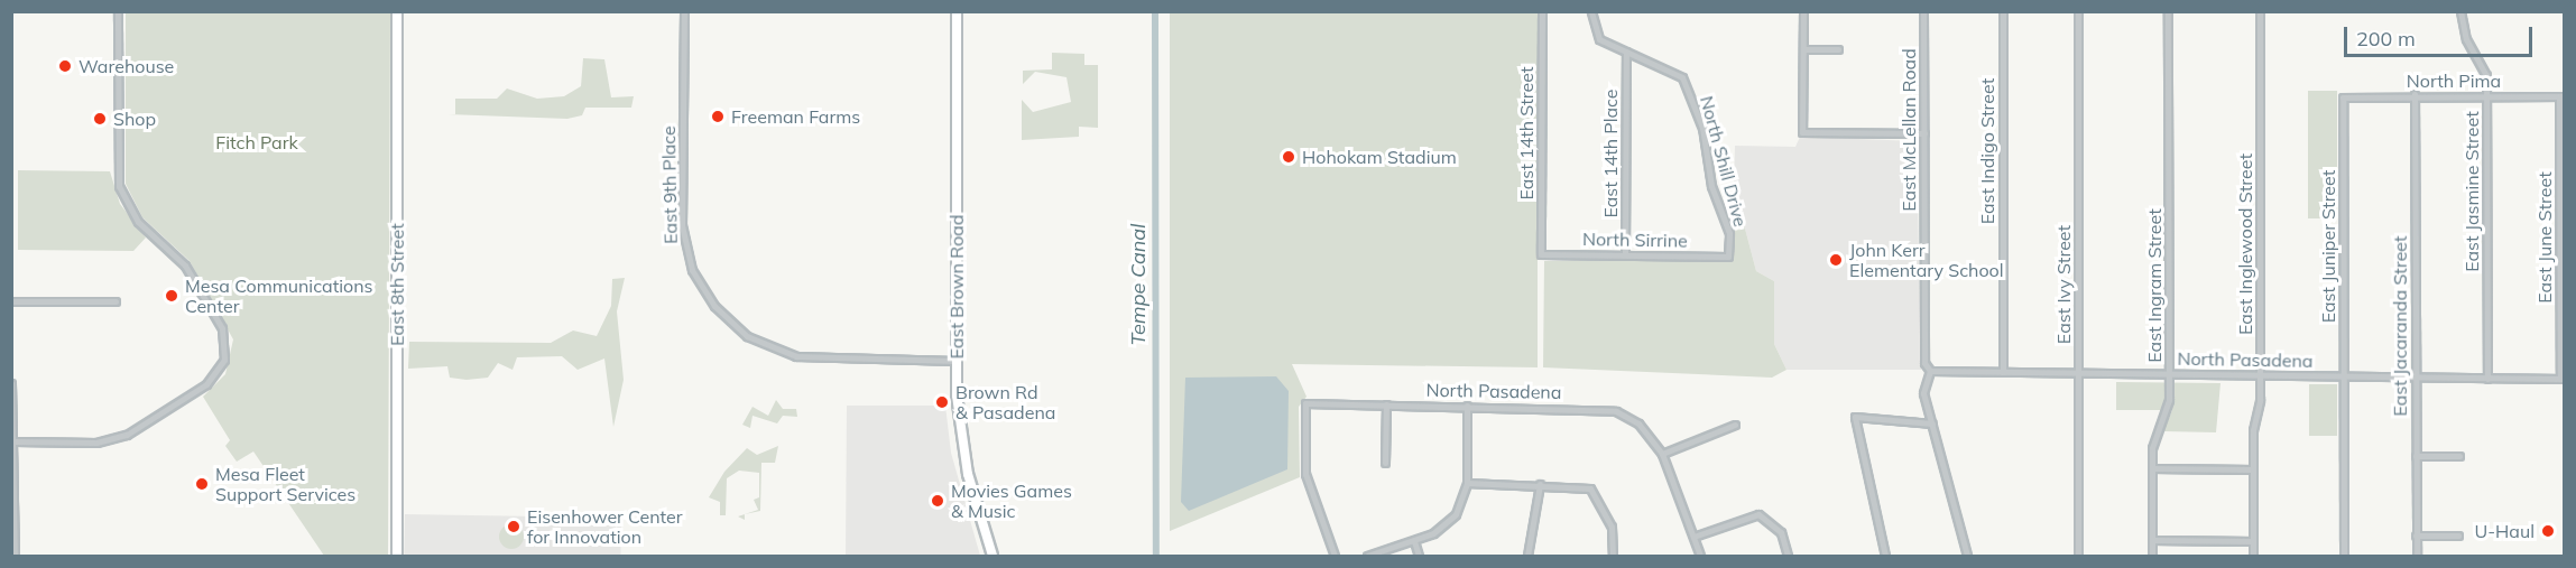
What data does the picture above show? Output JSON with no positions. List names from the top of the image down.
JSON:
{
  "streets": {
    "main road": ["East 8th Street", "East Brown Road"],
    "street": [
      "North Pima",
      "East McLellan Road",
      "East 14th Street",
      "East Indigo Street",
      "East 14th Place",
      "North Shill Drive",
      "East 9th Place",
      "East Jasmine Street",
      "East June Street",
      "North Sirrine",
      "East Inglewood Street",
      "East Juniper Street",
      "East Ivy Street",
      "East Ingram Street",
      "East Jacaranda Street",
      "North Pasadena"
    ]
  },
  "crossings": [
    ["North Pima", "East Jasmine Street"],
    ["North Pima", "East June Street"],
    ["North Pima", "East Juniper Street"],
    ["North Pima", "East Jacaranda Street"],
    ["East McLellan Road", "North Pasadena"],
    ["East 14th Street", "North Sirrine"],
    ["East Indigo Street", "North Pasadena"],
    ["East 14th Place", "North Shill Drive"],
    ["East 14th Place", "North Sirrine"],
    ["North Shill Drive", "North Sirrine"],
    ["East 9th Place", "East Brown Road"],
    ["East Jasmine Street", "North Pasadena"],
    ["East June Street", "North Pasadena"],
    ["East Inglewood Street", "North Pasadena"],
    ["East Juniper Street", "North Pasadena"],
    ["East Ivy Street", "North Pasadena"],
    ["East Ingram Street", "North Pasadena"],
    ["East Jacaranda Street", "North Pasadena"]
  ],
  "water": ["Tempe Canal"],
  "parks": ["Fitch Park"],
  "places": [
    "Warehouse",
    "Freeman Farms",
    "Shop",
    "Hohokam Stadium",
    "John Kerr Elementary School",
    "Mesa Communications Center",
    "Brown Rd & Pasadena",
    "Mesa Fleet Support Services",
    "Movies Games & Music",
    "Eisenhower Center for Innovation",
    "U-Haul"
  ],
  "scale_bar": "200 m"
}
